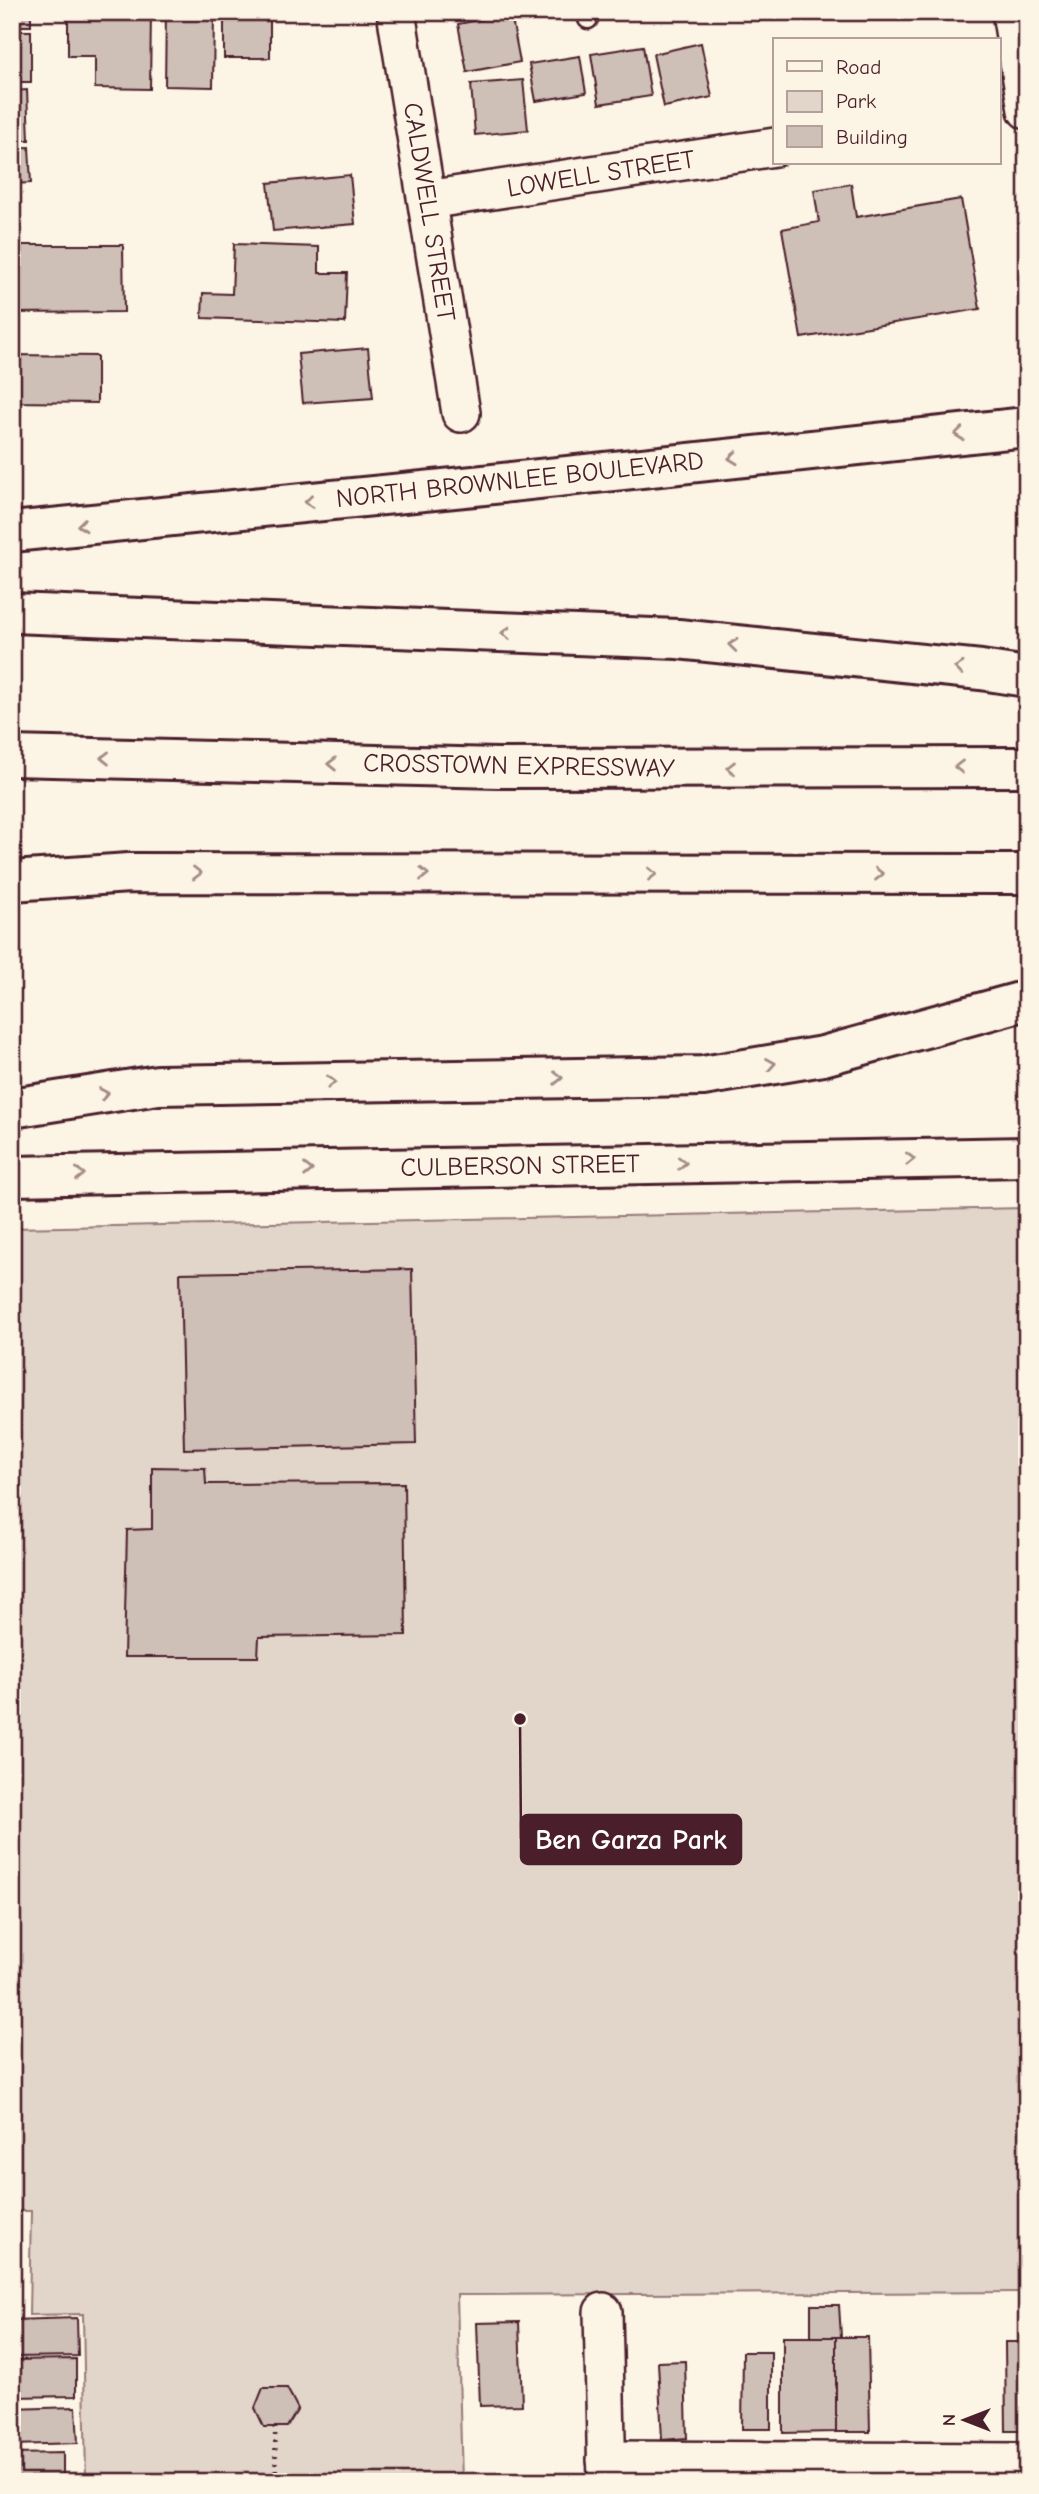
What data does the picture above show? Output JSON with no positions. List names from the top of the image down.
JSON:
{
  "streets": {
    "main road": ["NORTH BROWNLEE BOULEVARD", "CROSSTOWN EXPRESSWAY", "CULBERSON STREET"],
    "street": ["LOWELL STREET", "CALDWELL STREET"]
  },
  "crossings": [
    ["LOWELL STREET", "CALDWELL STREET"]
  ],
  "places": ["Ben Garza Park"],
  "legend": ["Road", "Park", "Building"],
  "north": "left"
}
